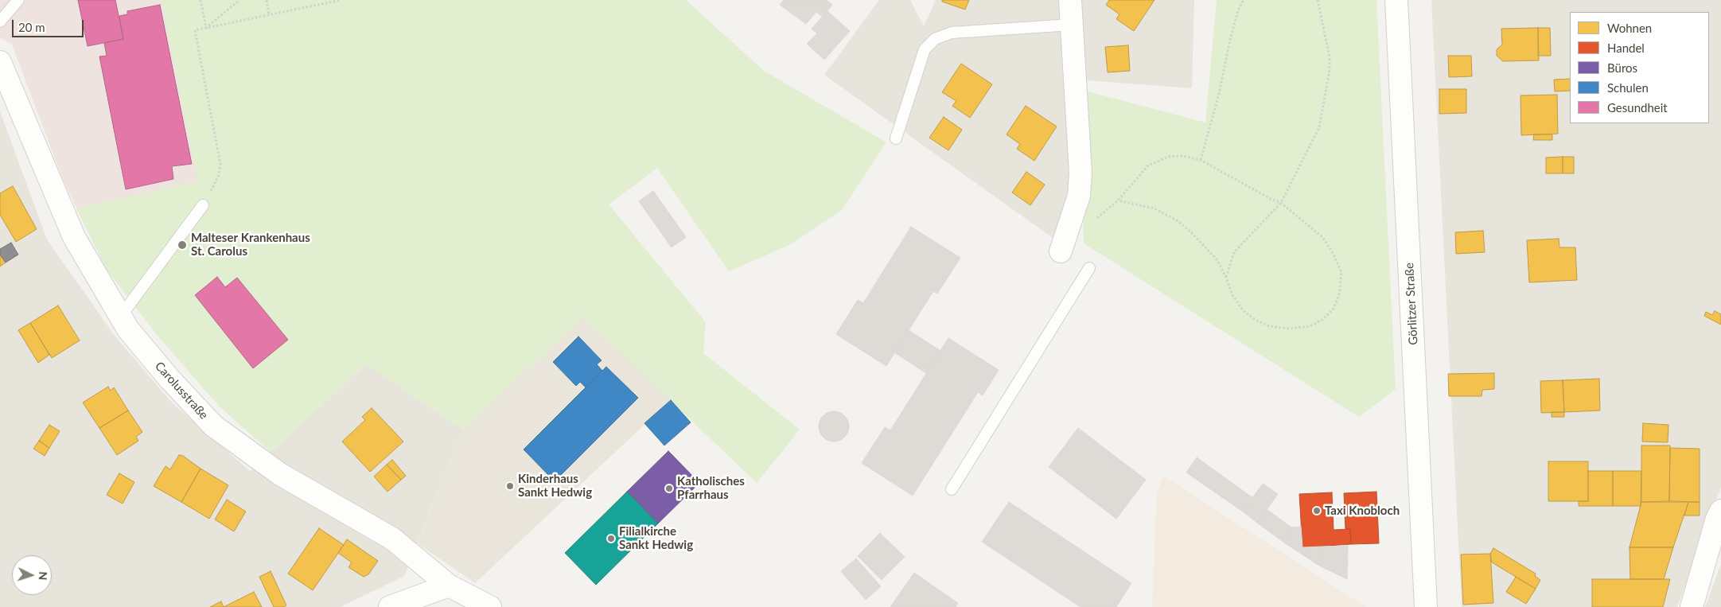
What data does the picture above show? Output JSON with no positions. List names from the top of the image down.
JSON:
{
  "streets": {
    "street": ["Görlitzer Straße", "Carolusstraße"]
  },
  "places": [
    "Malteser Krankenhaus St. Carolus",
    "Kinderhaus Sankt Hedwig",
    "Katholisches Pfarrhaus",
    "Taxi Knobloch",
    "Filialkirche Sankt Hedwig"
  ],
  "legend": [
    "Wohnen",
    "Handel",
    "Büros",
    "Schulen",
    "Gesundheit"
  ],
  "scale_bar": "20 m",
  "north": "right"
}
